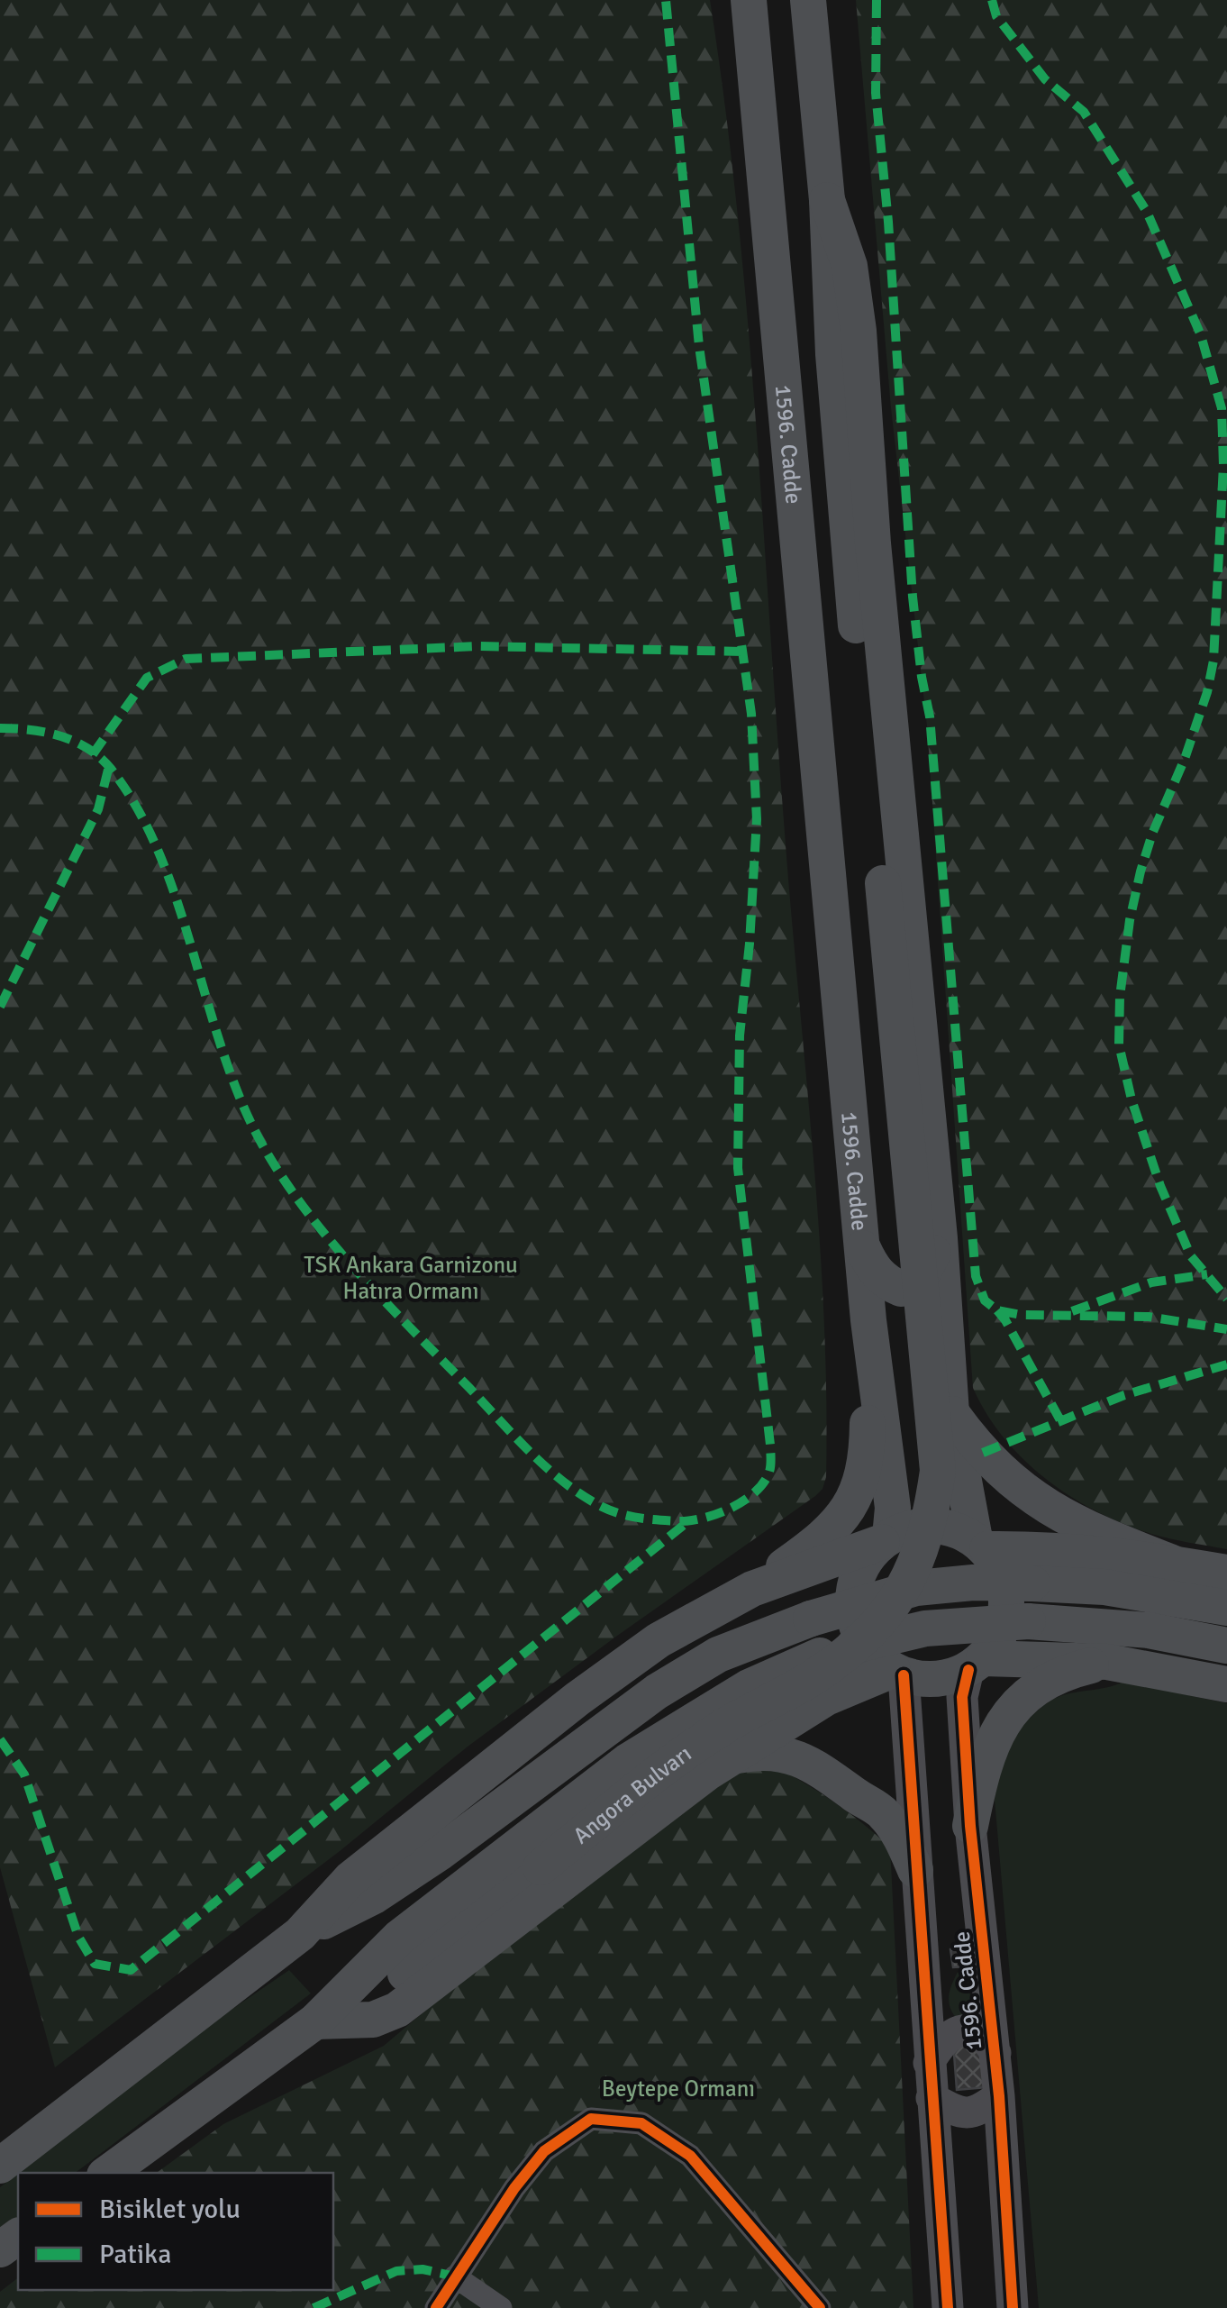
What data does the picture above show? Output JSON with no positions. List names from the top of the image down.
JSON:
{
  "streets": {
    "main road": ["1596. Cadde", "Angora Bulvarı"]
  },
  "crossings": [
    ["1596. Cadde", "Angora Bulvarı"]
  ],
  "parks": ["TSK Ankara Garnizonu Hatıra Ormanı", "Beytepe Ormanı"],
  "legend": ["Bisiklet yolu", "Patika"]
}
